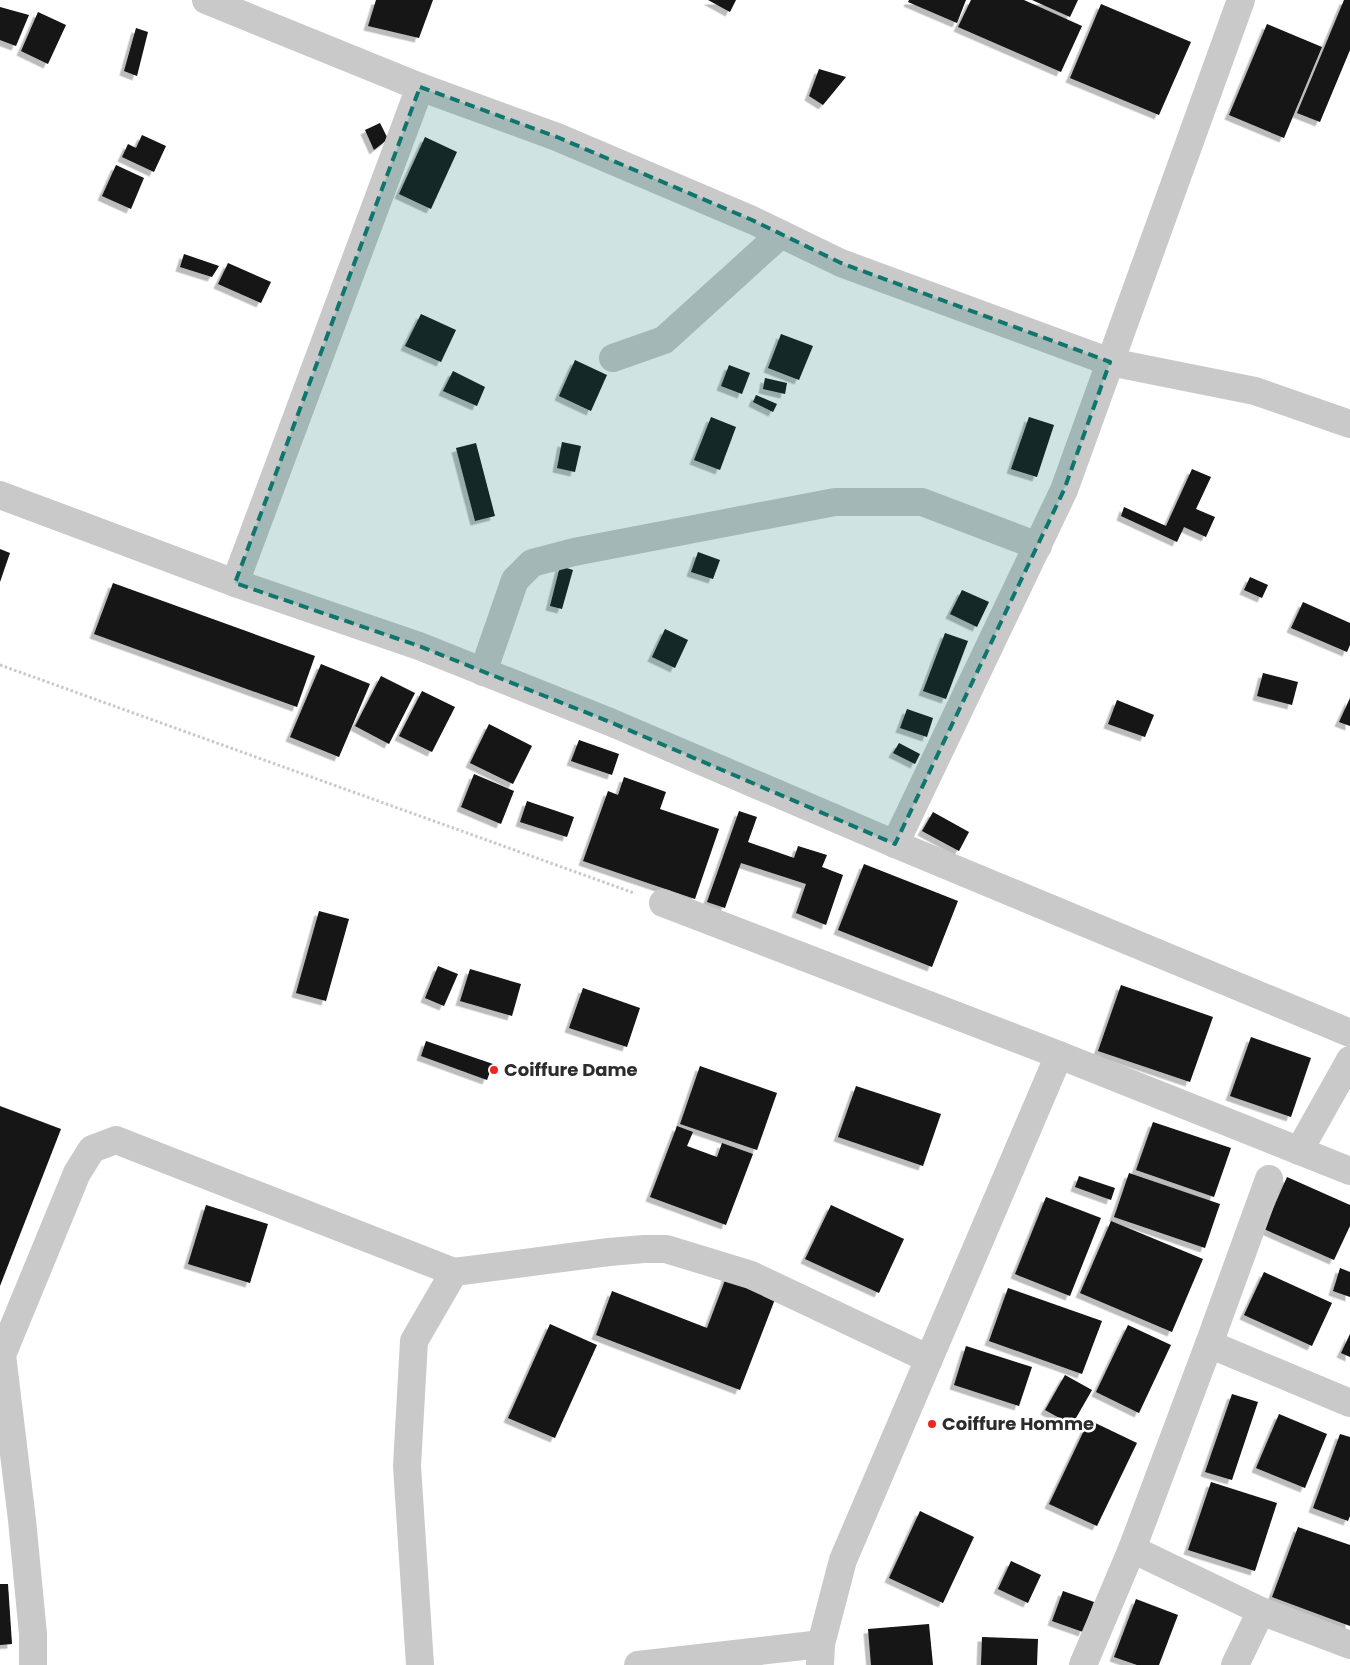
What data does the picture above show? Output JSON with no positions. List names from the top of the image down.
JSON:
{
  "places": ["Coiffure Dame", "Coiffure Homme"]
}
